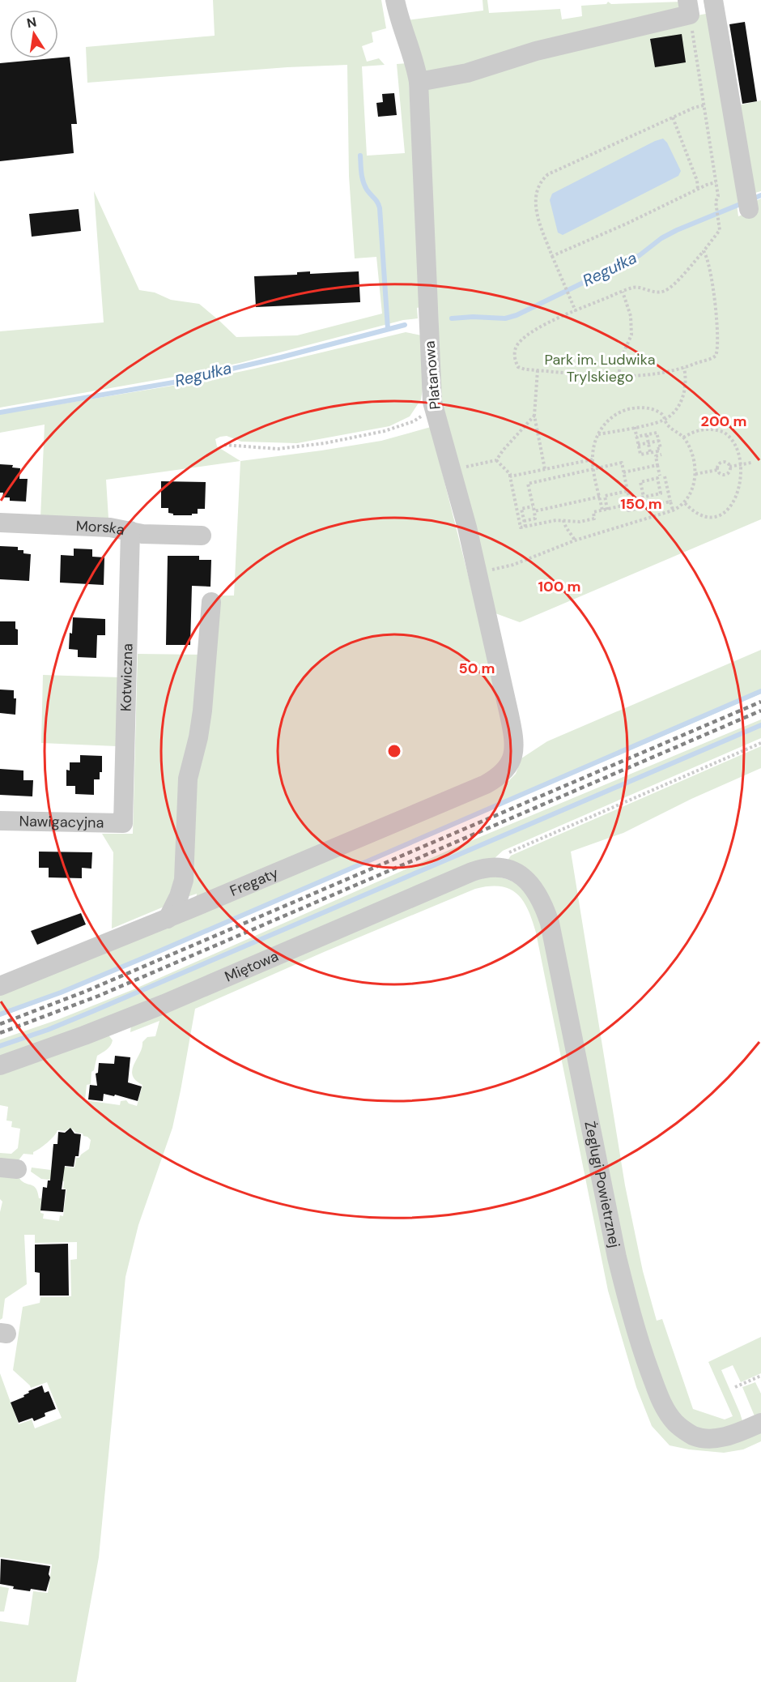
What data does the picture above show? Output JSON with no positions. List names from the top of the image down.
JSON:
{
  "streets": {
    "street": [
      "Platanowa",
      "Morska",
      "Kotwiczna",
      "Nawigacyjna",
      "Fregaty",
      "Miętowa",
      "Żeglugi Powietrznej"
    ]
  },
  "crossings": [
    ["Platanowa", "Fregaty"],
    ["Morska", "Kotwiczna"],
    ["Kotwiczna", "Nawigacyjna"],
    ["Miętowa", "Żeglugi Powietrznej"]
  ],
  "water": ["Regułka"],
  "parks": ["Park im. Ludwika Trylskiego"],
  "north": "top",
  "rings": [
    "200 m",
    "150 m",
    "100 m",
    "50 m"
  ]
}
